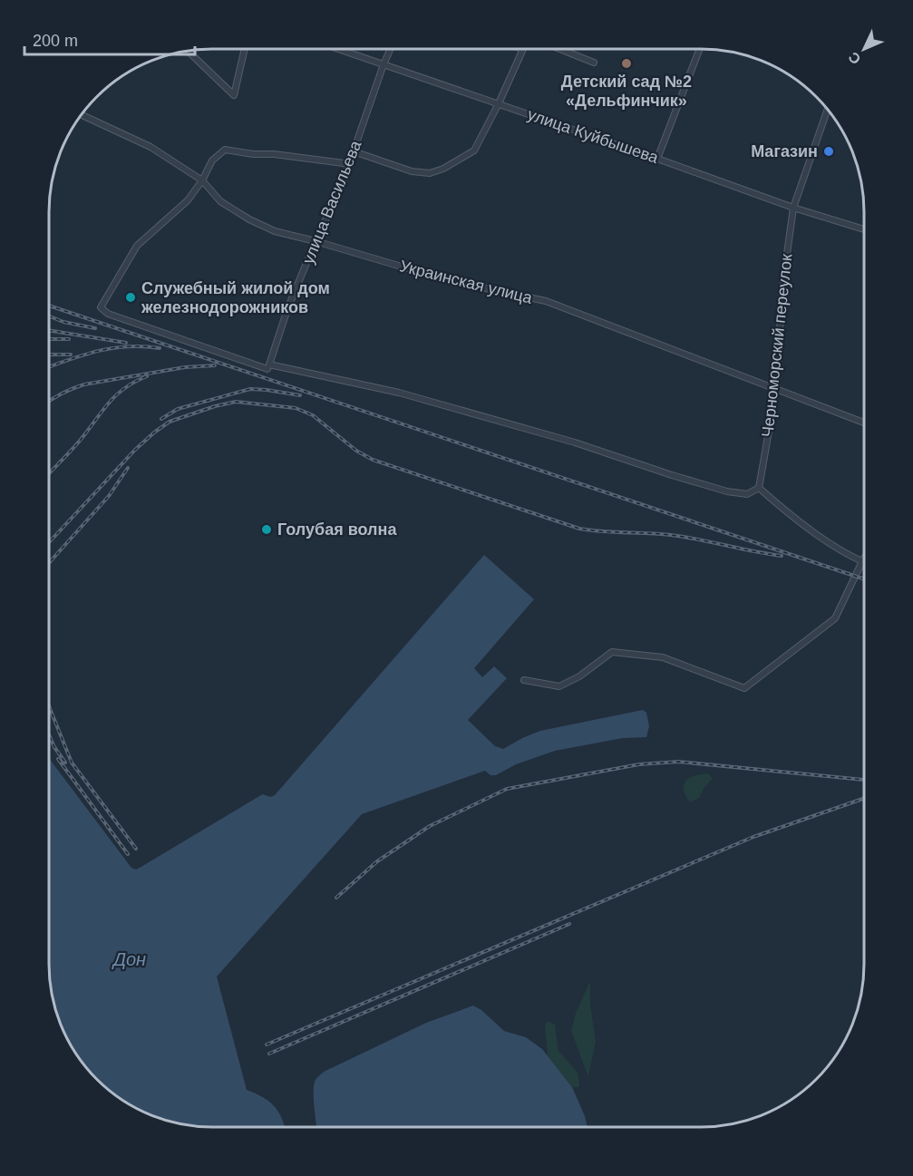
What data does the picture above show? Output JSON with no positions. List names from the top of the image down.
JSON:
{
  "streets": {
    "street": [
      "улица Куйбышева",
      "улица Васильева",
      "Украинская улица",
      "Черноморский переулок"
    ]
  },
  "crossings": [
    ["улица Куйбышева", "улица Васильева"],
    ["улица Куйбышева", "Черноморский переулок"],
    ["улица Васильева", "Украинская улица"],
    ["Украинская улица", "Черноморский переулок"]
  ],
  "water": ["Дон"],
  "places": [
    "Детский сад №2 «Дельфинчик»",
    "Магазин",
    "Служебный жилой дом железнодорожников",
    "Голубая волна"
  ],
  "scale_bar": "200 m",
  "north": "bottom left"
}
